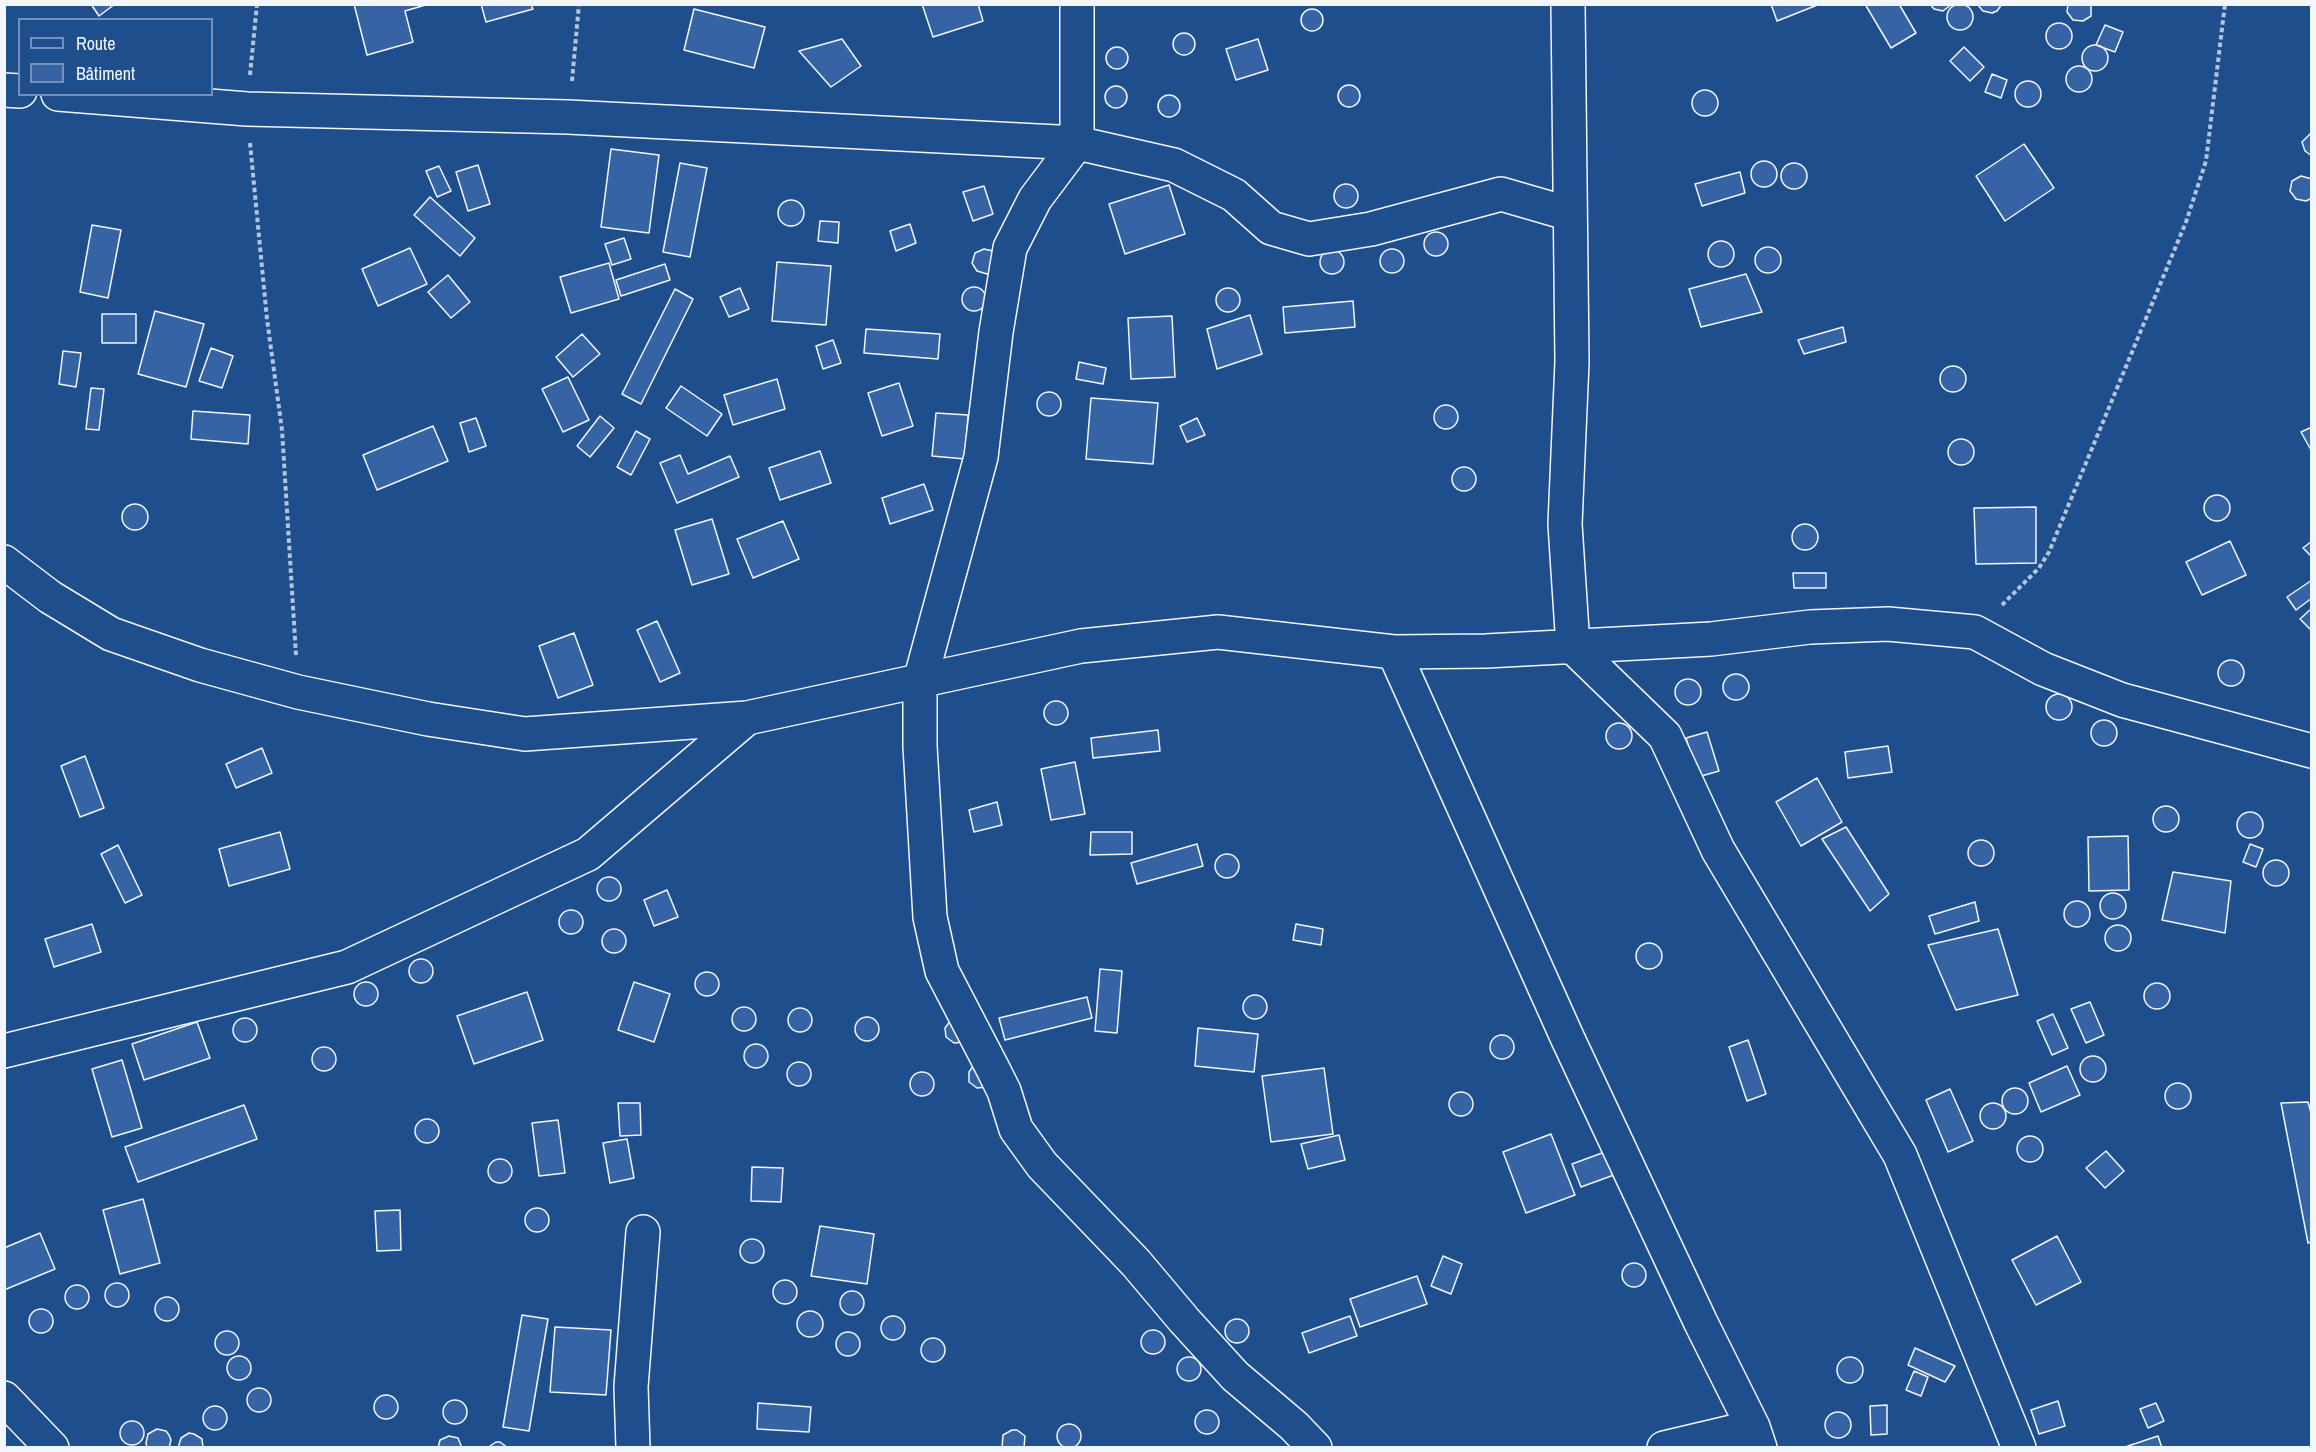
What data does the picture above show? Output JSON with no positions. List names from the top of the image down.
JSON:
{
  "legend": ["Route", "Bâtiment"]
}
